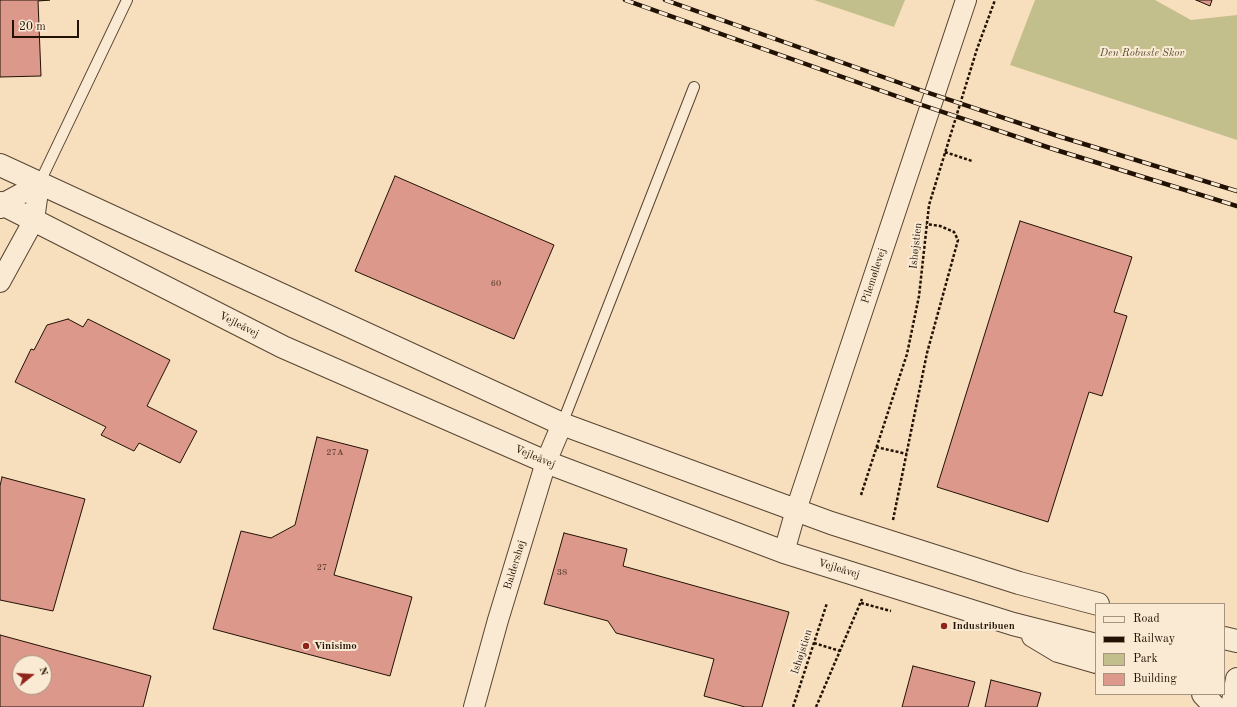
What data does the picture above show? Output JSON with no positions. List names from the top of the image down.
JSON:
{
  "streets": {
    "street": ["Pilemøllevej", "Vejleåvej", "Baldershøj"],
    "path": ["Ishøjstien"]
  },
  "crossings": [
    ["Pilemøllevej", "Vejleåvej"],
    ["Vejleåvej", "Baldershøj"]
  ],
  "parks": ["Den Robuste Skov"],
  "places": ["Industribuen", "Vinisimo"],
  "house_numbers": [
    "60",
    "27A",
    "27",
    "38"
  ],
  "legend": [
    "Road",
    "Railway",
    "Park",
    "Building"
  ],
  "scale_bar": "20 m",
  "north": "right"
}
